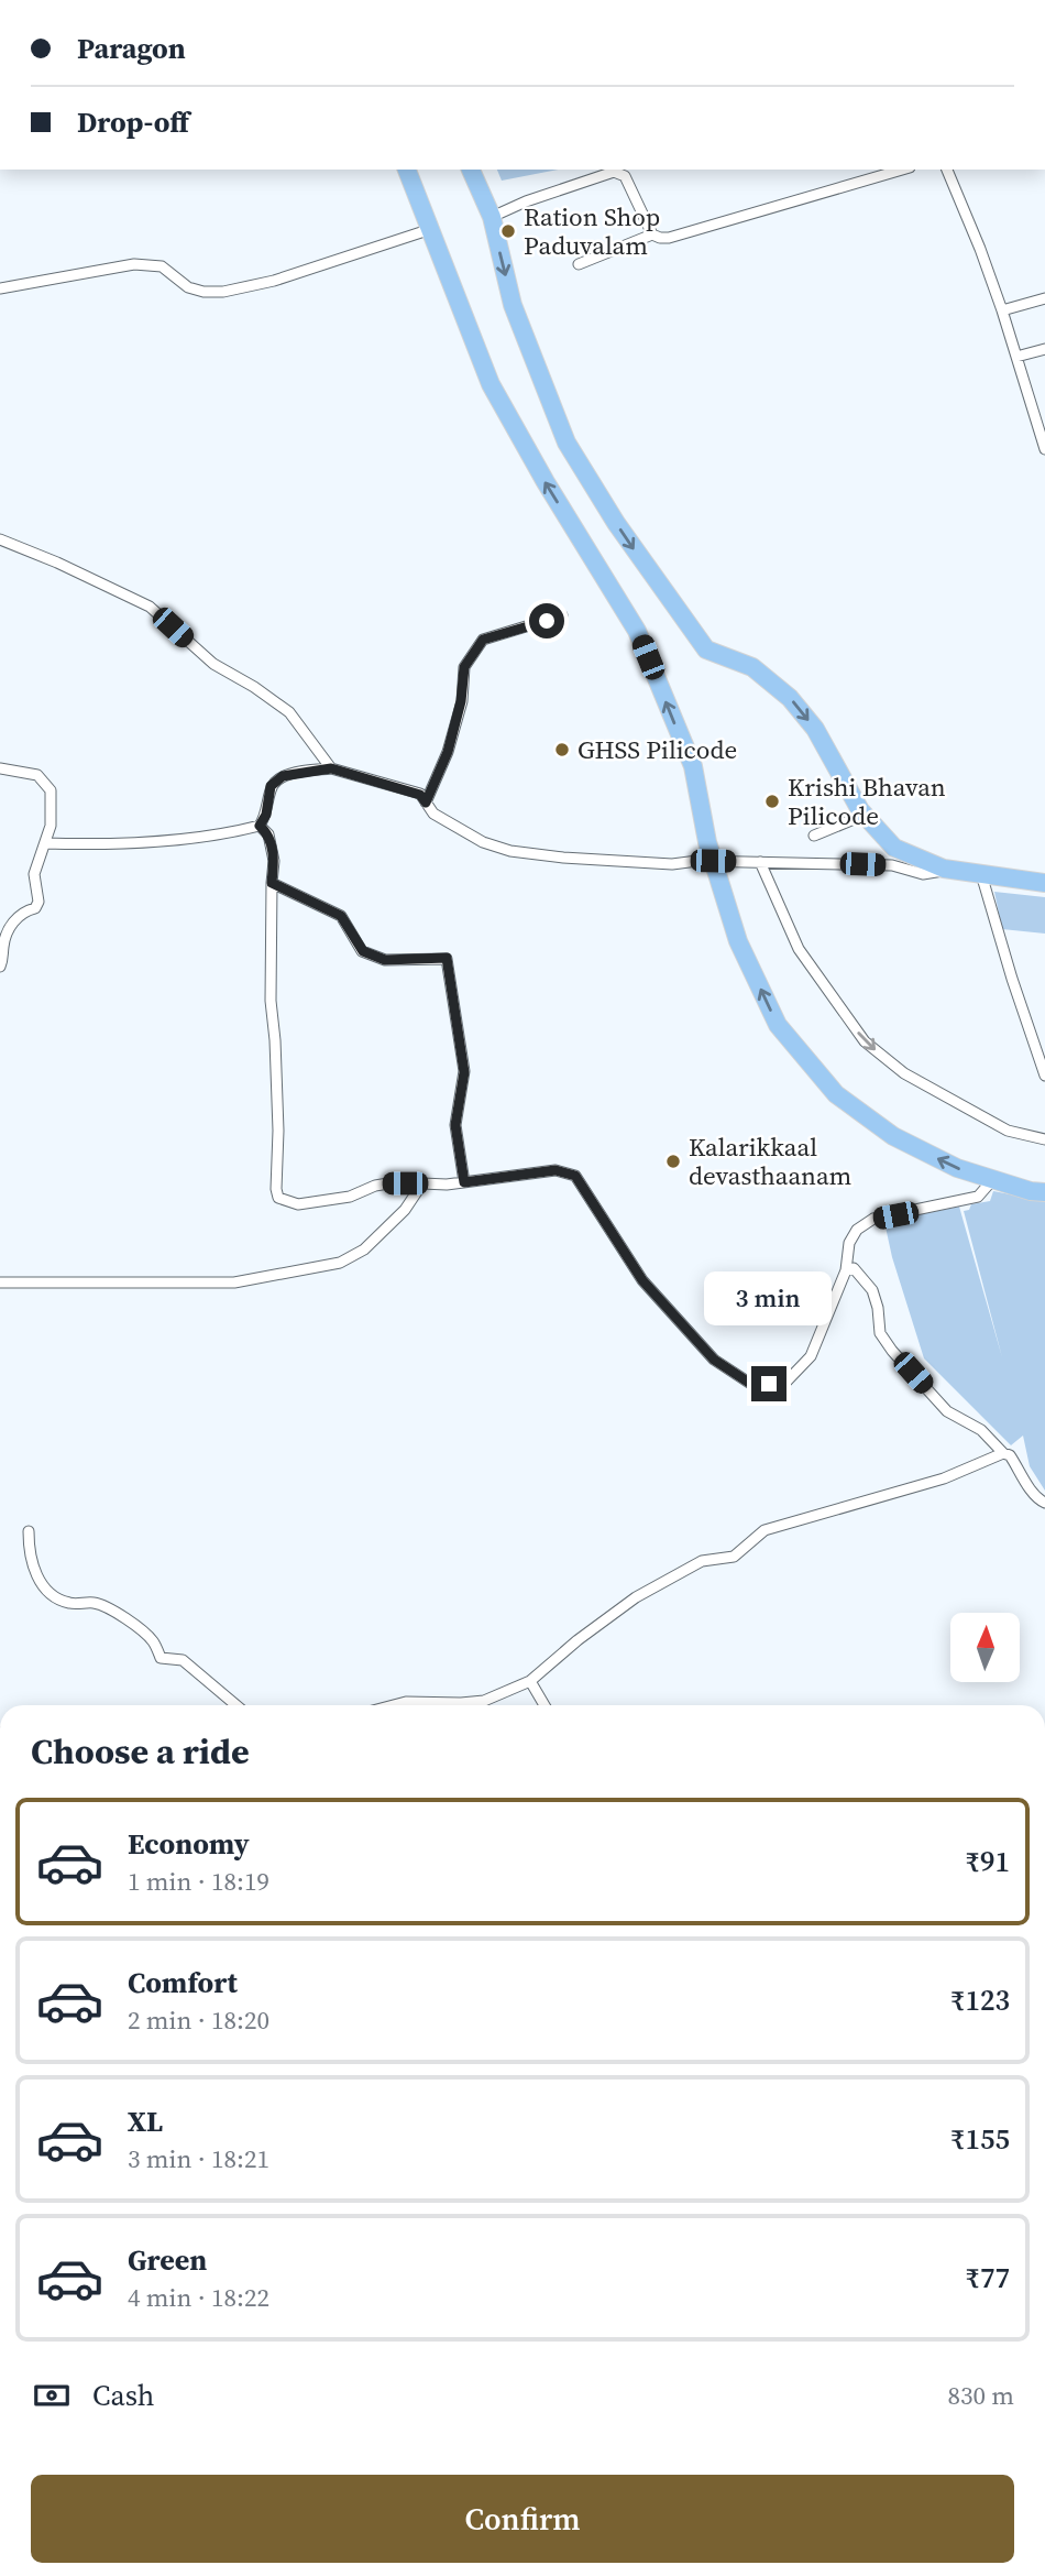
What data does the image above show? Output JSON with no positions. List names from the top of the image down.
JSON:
{
  "places": [
    "Ration Shop Paduvalam",
    "GHSS Pilicode",
    "Krishi Bhavan Pilicode",
    "Kalarikkaal devasthaanam"
  ],
  "north": "top",
  "page": {
    "banner": ["Paragon", "Drop-off"],
    "bubble": "3 min",
    "heading": "Choose a ride",
    "list": [
      {
        "name": "Economy",
        "note": "1 min · 18:19",
        "value": "₹91"
      },
      {
        "name": "Comfort",
        "note": "2 min · 18:20",
        "value": "₹123"
      },
      {
        "name": "XL",
        "note": "3 min · 18:21",
        "value": "₹155"
      },
      {
        "name": "Green",
        "note": "4 min · 18:22",
        "value": "₹77"
      }
    ],
    "pay": ["Cash", "830 m"],
    "buttons": "Confirm"
  }
}
